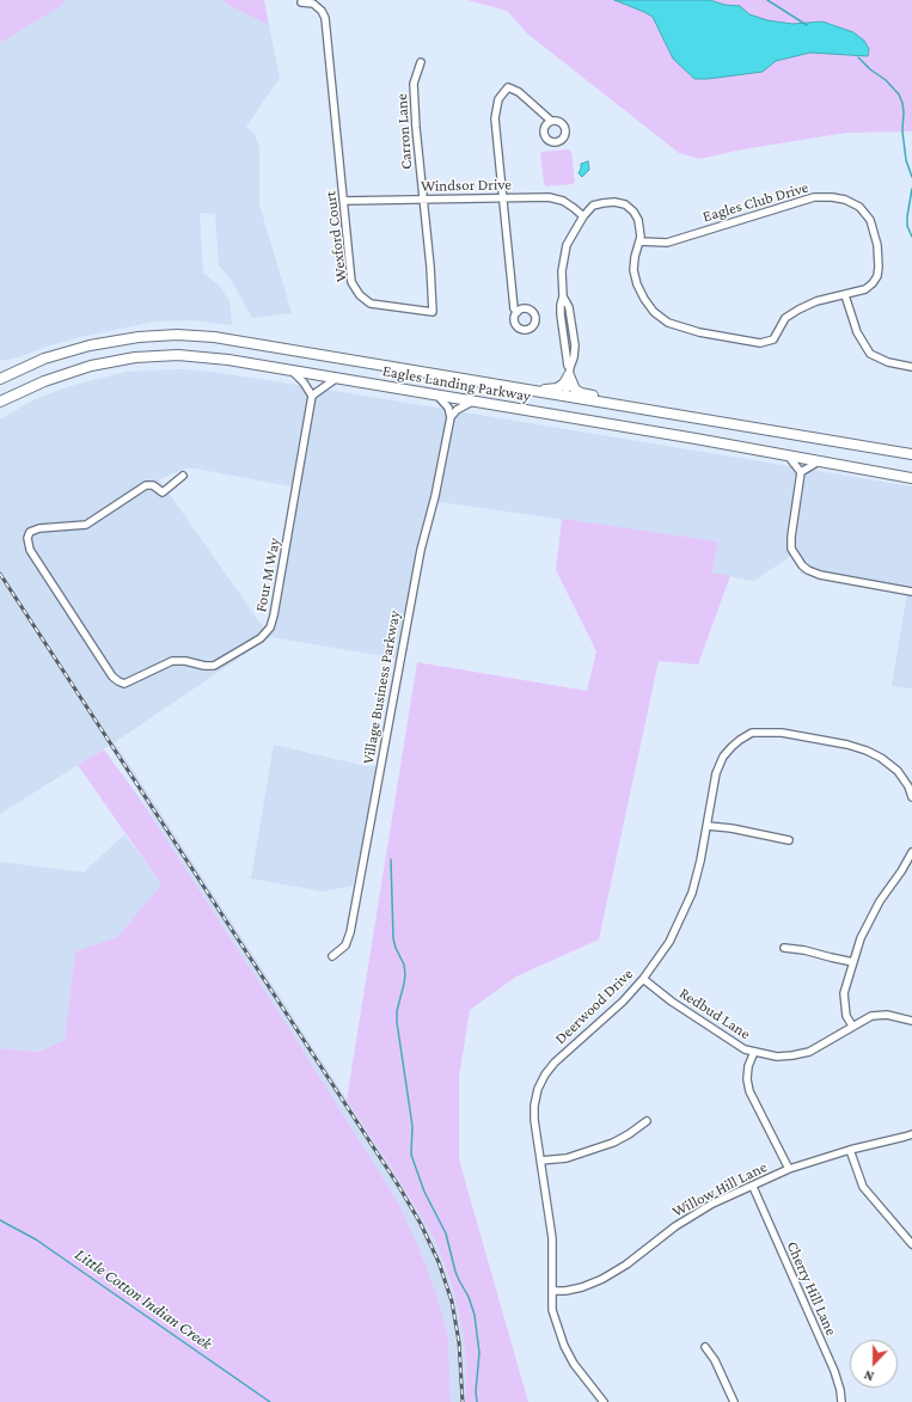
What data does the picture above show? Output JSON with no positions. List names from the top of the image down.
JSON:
{
  "streets": {
    "main road": ["Eagles Landing Parkway"],
    "street": [
      "Carron Lane",
      "Windsor Drive",
      "Eagles Club Drive",
      "Wexford Court",
      "Four M Way",
      "Village Business Parkway",
      "Deerwood Drive",
      "Redbud Lane",
      "Willow Hill Lane",
      "Cherry Hill Lane"
    ]
  },
  "crossings": [
    ["Carron Lane", "Windsor Drive"],
    ["Carron Lane", "Wexford Court"],
    ["Windsor Drive", "Wexford Court"],
    ["Deerwood Drive", "Redbud Lane"],
    ["Deerwood Drive", "Willow Hill Lane"],
    ["Willow Hill Lane", "Cherry Hill Lane"]
  ],
  "water": ["Little Cotton Indian Creek"],
  "north": "bottom"
}
